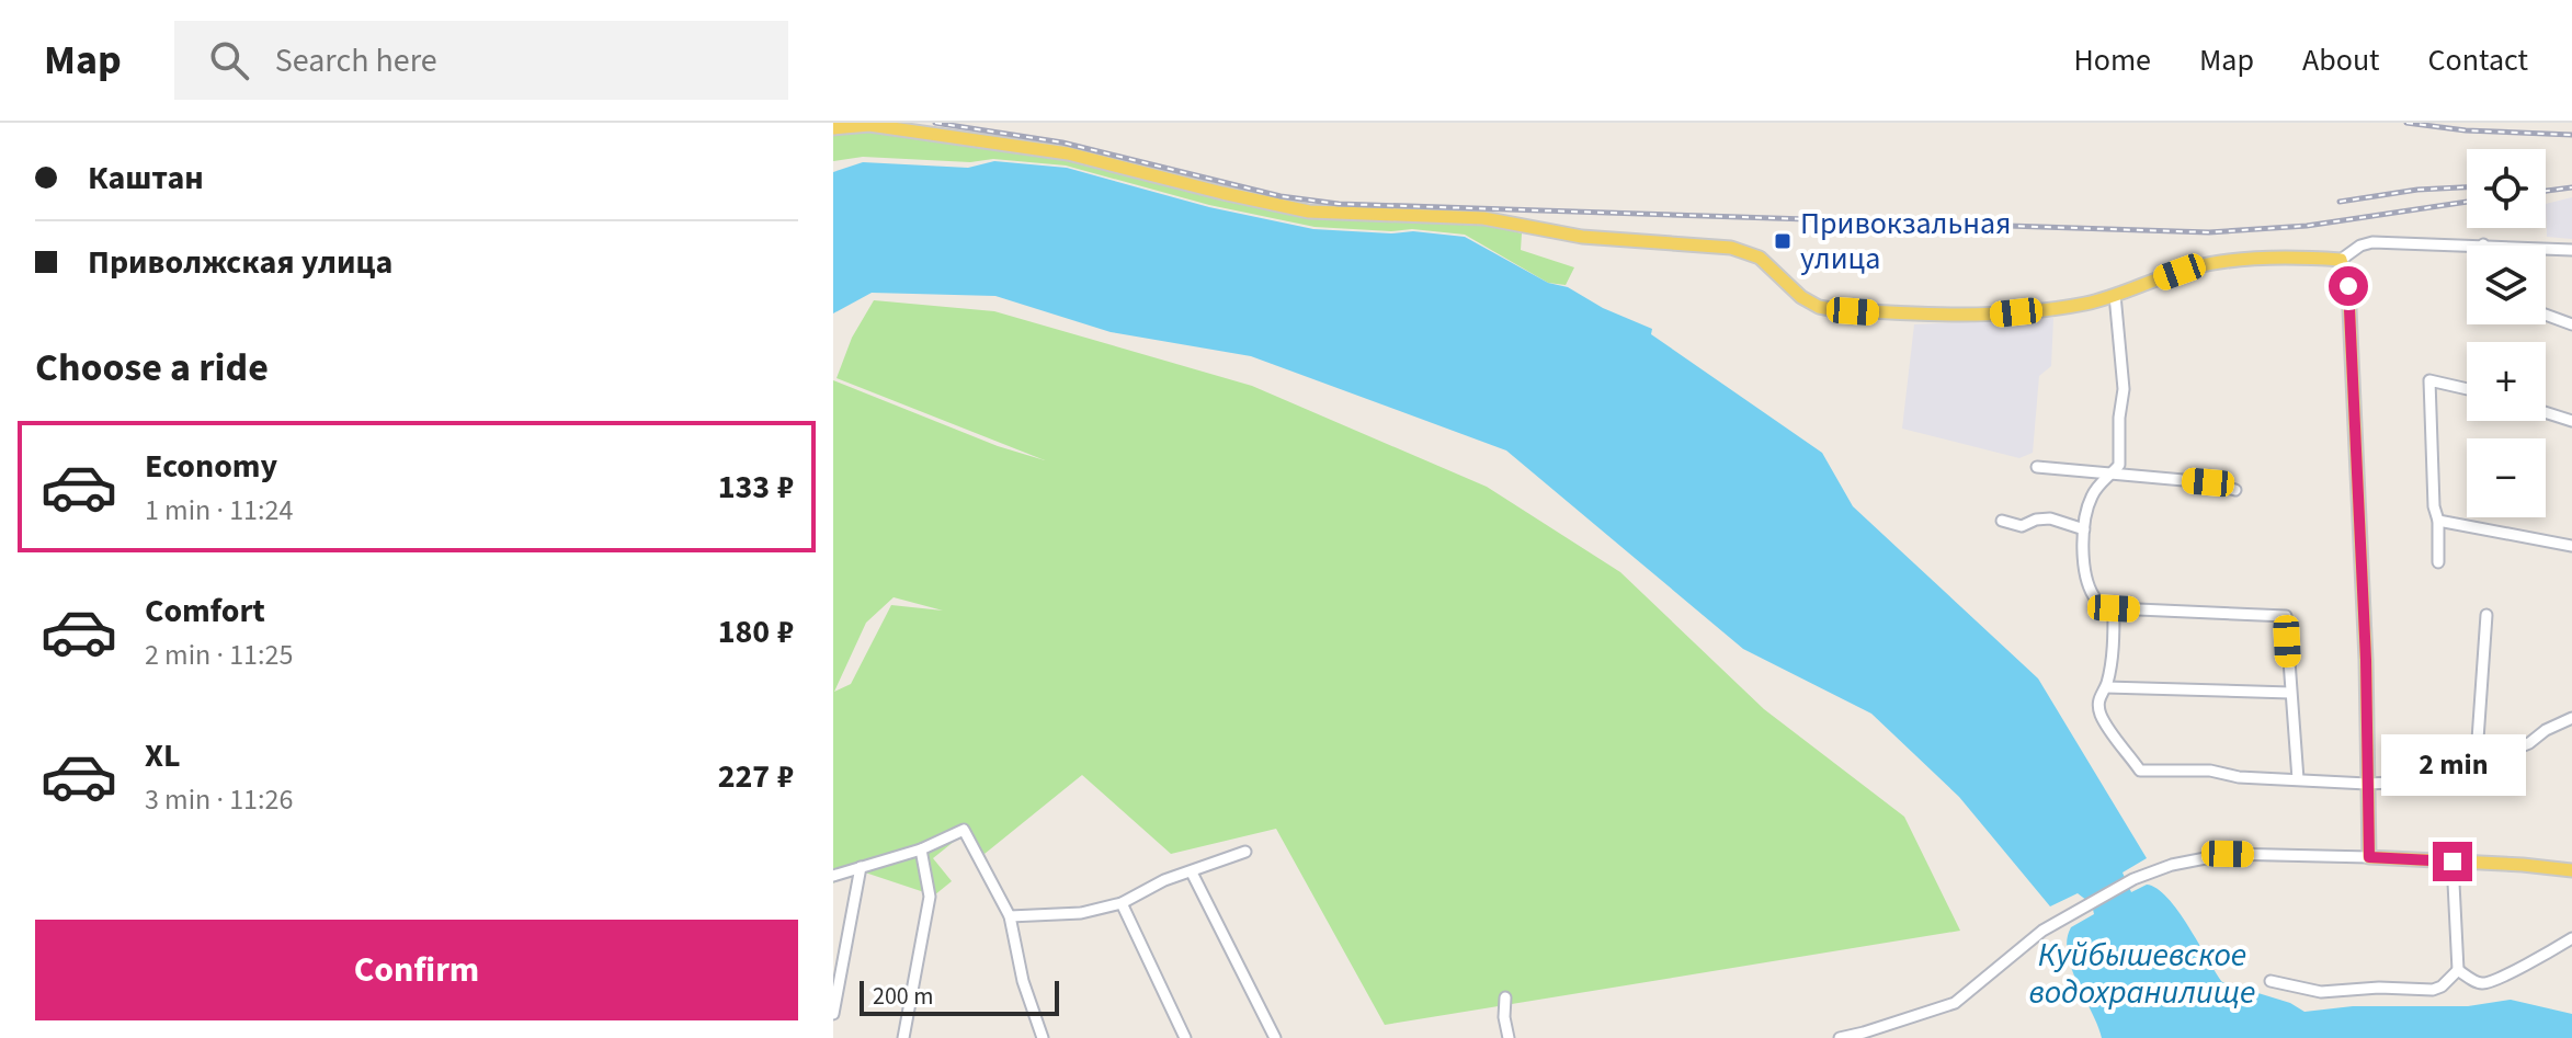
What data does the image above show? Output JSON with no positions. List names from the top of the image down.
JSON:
{
  "water": ["Куйбышевское водохранилище"],
  "places": {
    "transit": ["Привокзальная улица"]
  },
  "scale_bar": "200 m",
  "page": {
    "header": "Map",
    "search": "Search here",
    "nav": [
      "Home",
      "Map",
      "About",
      "Contact"
    ],
    "banner": ["Каштан", "Приволжская улица"],
    "map_buttons": ["+", "−"],
    "heading": "Choose a ride",
    "list": [
      {
        "name": "Economy",
        "note": "1 min · 11:24",
        "value": "133 ₽"
      },
      {
        "name": "Comfort",
        "note": "2 min · 11:25",
        "value": "180 ₽"
      },
      {
        "name": "XL",
        "note": "3 min · 11:26",
        "value": "227 ₽"
      }
    ],
    "bubble": "2 min",
    "buttons": "Confirm",
    "scale": "200 m"
  }
}
